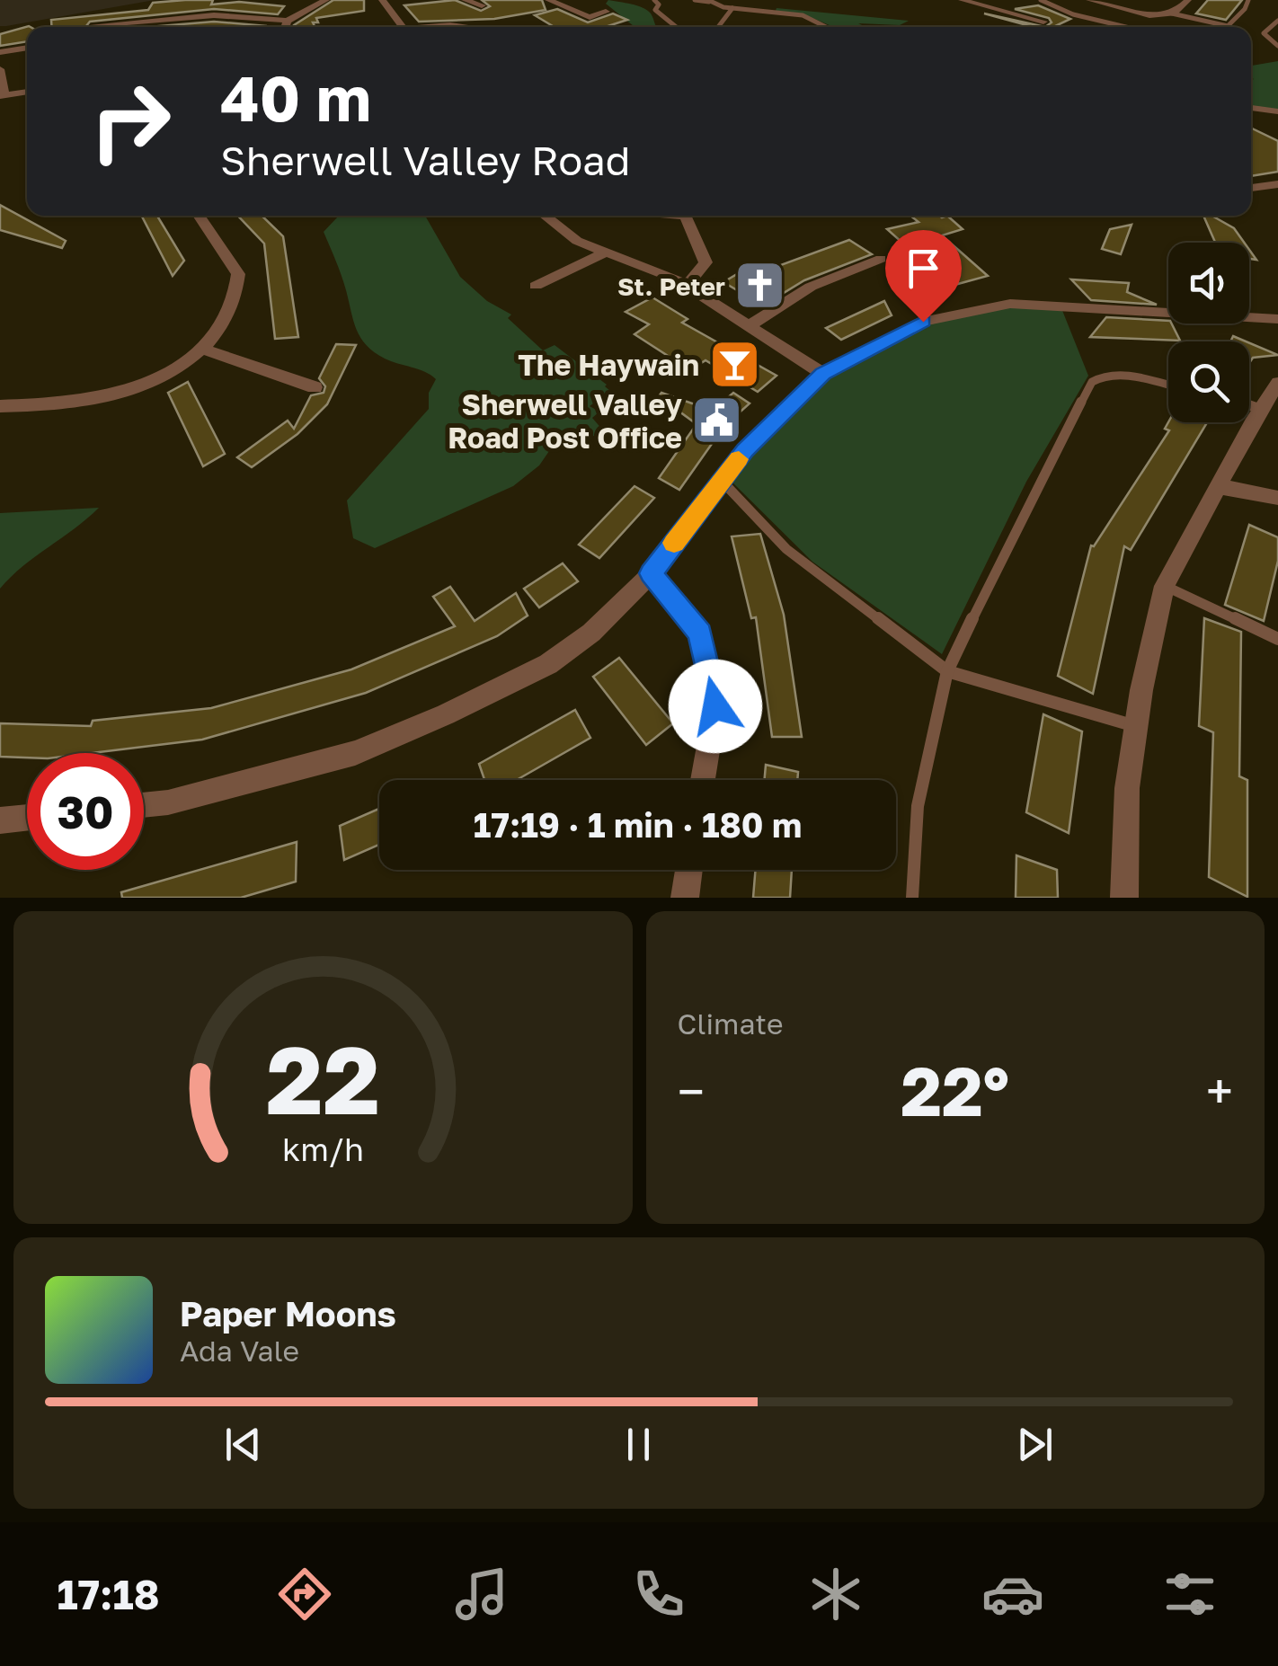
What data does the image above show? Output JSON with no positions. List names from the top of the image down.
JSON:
{
  "places": {
    "church": ["St. Peter"],
    "bar": ["The Haywain"],
    "public building": ["Sherwell Valley Road Post Office"]
  },
  "page": {
    "turn": ["40 m", "Sherwell Valley Road"],
    "limit": "30",
    "trip": "17:19 · 1 min · 180 m",
    "tile": "Climate",
    "heat": ["−", "22°", "+"],
    "song": ["Paper Moons", "Ada Vale"],
    "tabs": "17:18",
    "gauge": ["22", "km/h"]
  }
}
